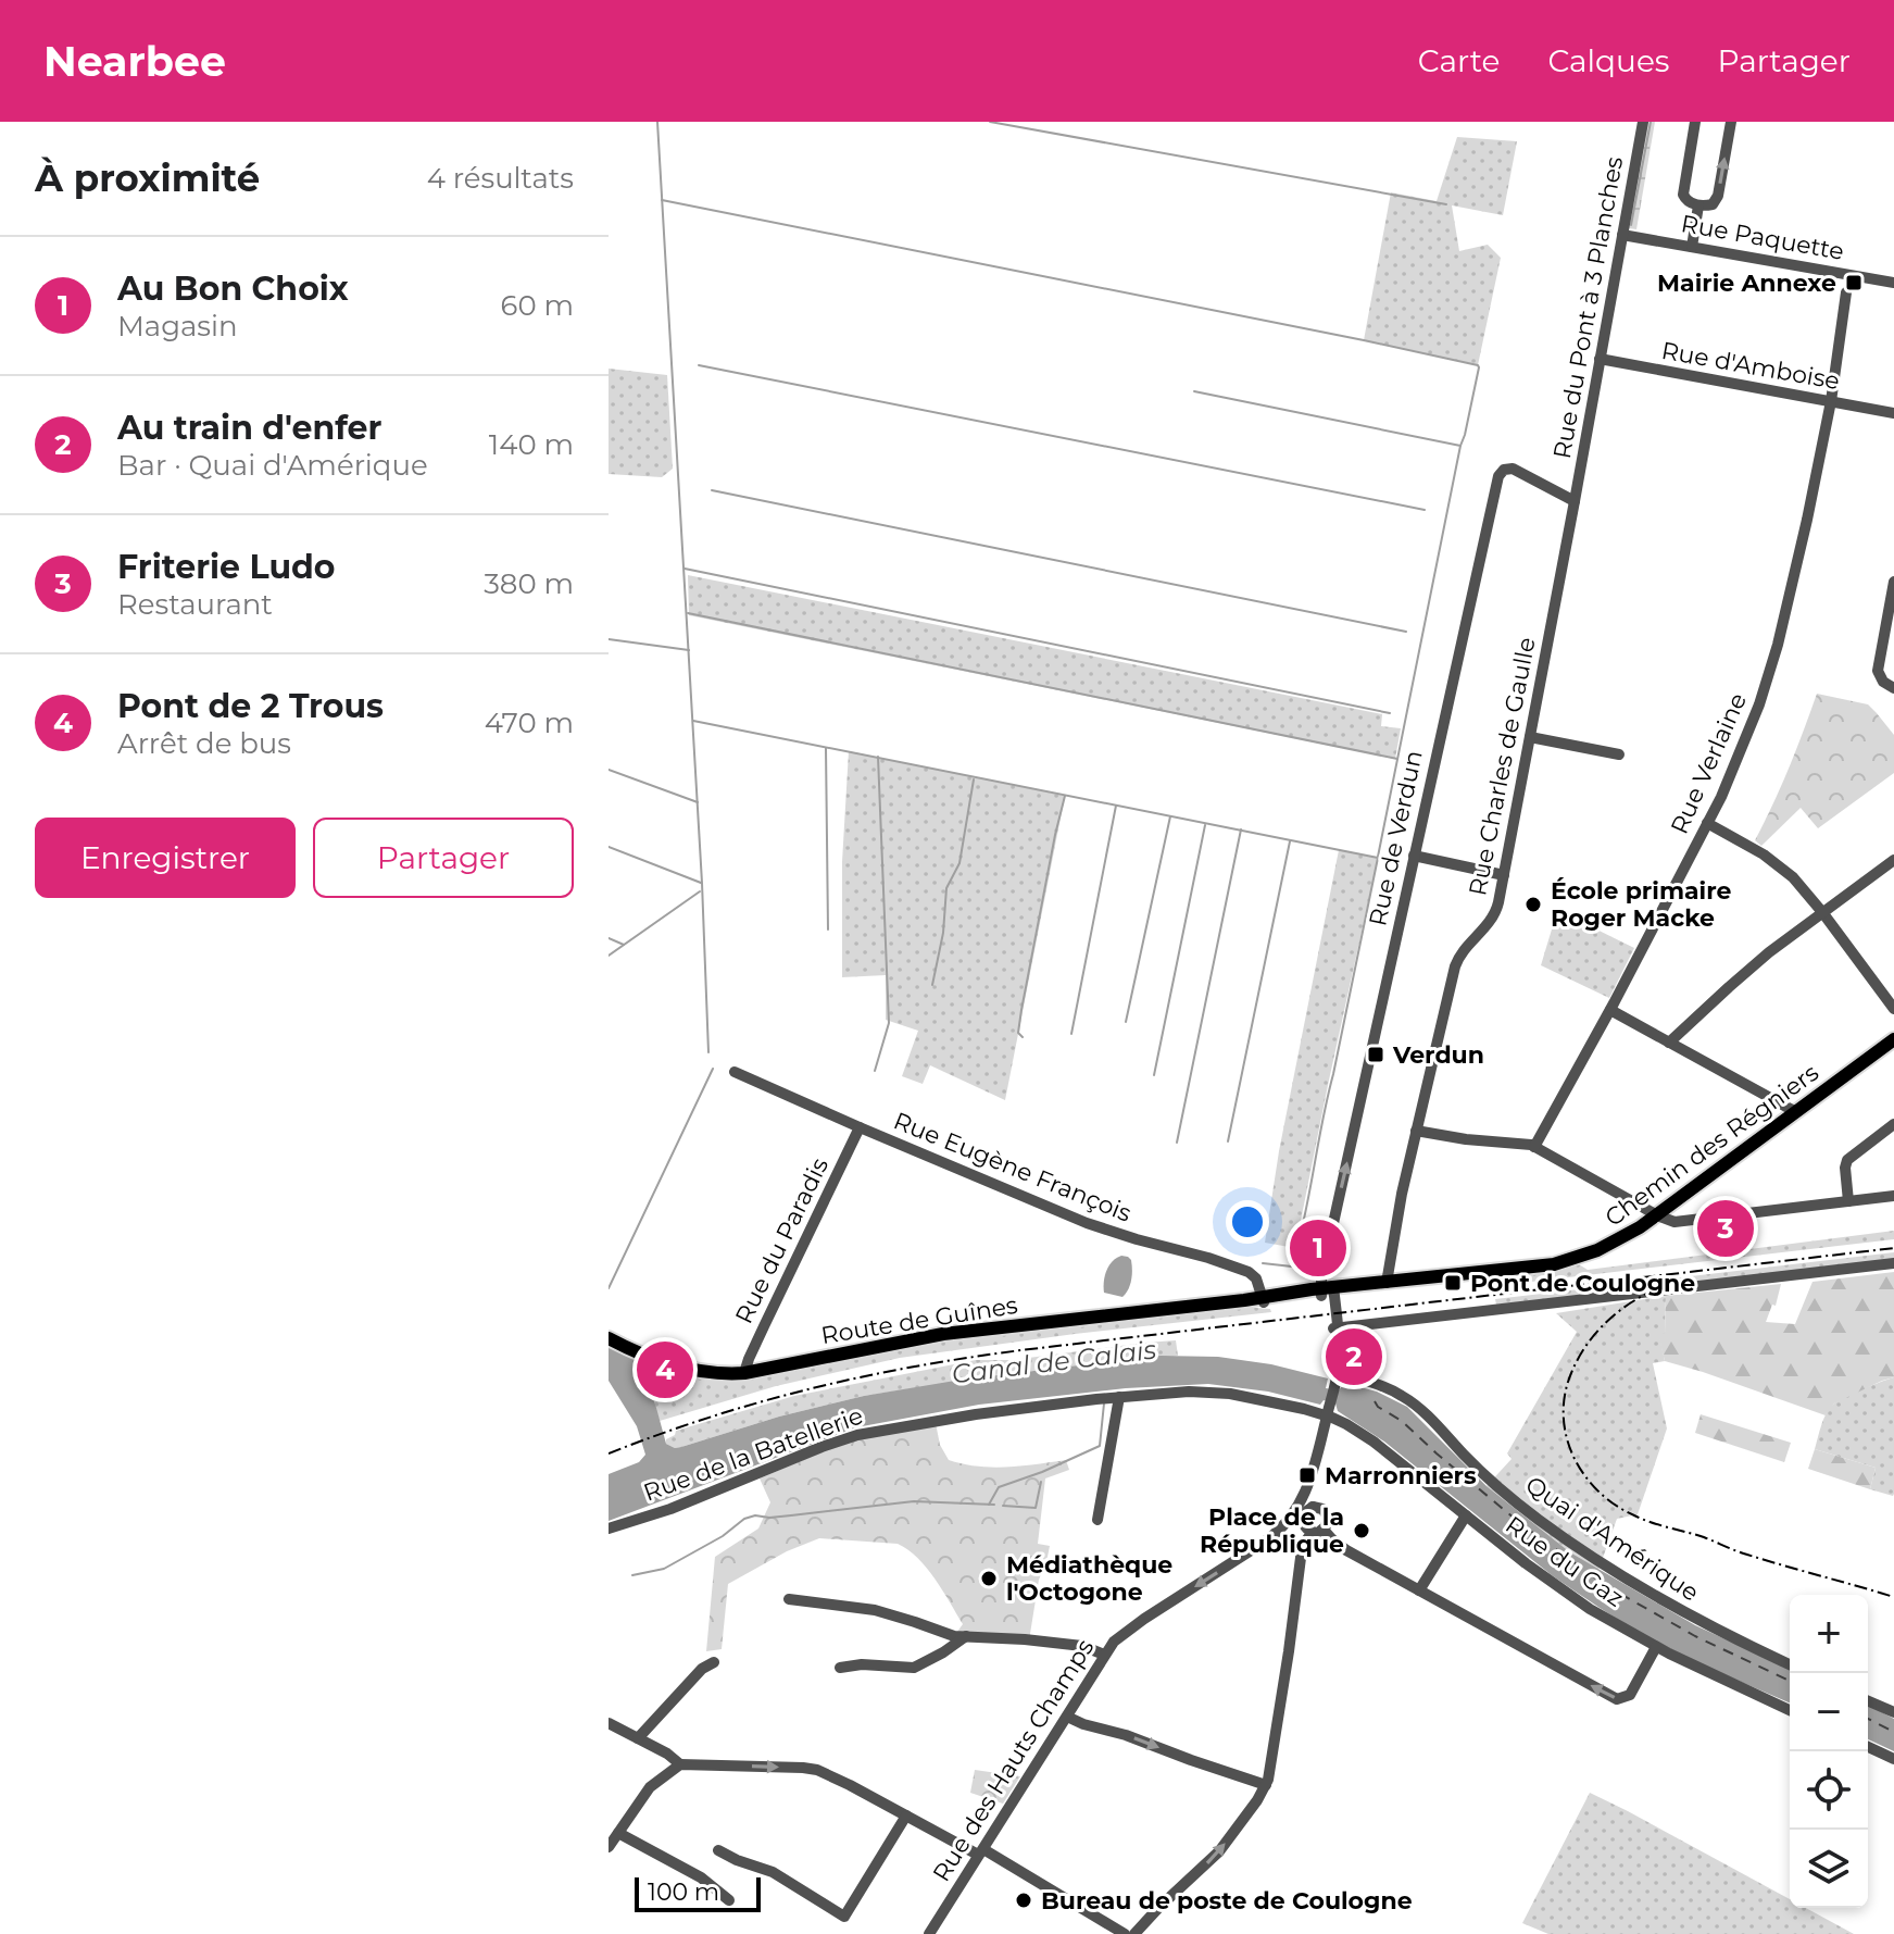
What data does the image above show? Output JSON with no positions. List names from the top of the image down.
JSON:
{
  "streets": {
    "main road": ["Chemin des Régniers", "Route de Guînes"],
    "street": [
      "Rue Paquette",
      "Rue du Pont à 3 Planches",
      "Rue d'Amboise",
      "Rue Verlaine",
      "Rue Charles de Gaulle",
      "Rue de Verdun",
      "Rue Eugène François",
      "Rue du Paradis",
      "Rue de la Batellerie",
      "Quai d'Amérique",
      "Rue du Gaz",
      "Rue des Hauts Champs"
    ]
  },
  "crossings": [
    ["Rue Paquette", "Rue du Pont à 3 Planches"],
    ["Rue du Pont à 3 Planches", "Rue d'Amboise"],
    ["Rue du Pont à 3 Planches", "Rue Charles de Gaulle"],
    ["Rue du Pont à 3 Planches", "Rue de Verdun"],
    ["Rue d'Amboise", "Rue Verlaine"],
    ["Rue Charles de Gaulle", "Rue de Verdun"],
    ["Rue Charles de Gaulle", "Chemin des Régniers"],
    ["Rue de Verdun", "Chemin des Régniers"],
    ["Rue de Verdun", "Route de Guînes"],
    ["Rue de Verdun", "Quai d'Amérique"],
    ["Chemin des Régniers", "Route de Guînes"],
    ["Rue Eugène François", "Rue du Paradis"],
    ["Rue Eugène François", "Route de Guînes"],
    ["Rue du Paradis", "Route de Guînes"],
    ["Rue de la Batellerie", "Rue du Gaz"],
    ["Rue de la Batellerie", "Rue des Hauts Champs"],
    ["Rue du Gaz", "Rue des Hauts Champs"]
  ],
  "one_way": ["Rue de Verdun"],
  "water": ["Canal de Calais"],
  "places": {
    "transit": [
      "Mairie Annexe",
      "Verdun",
      "Pont de Coulogne",
      "Marronniers"
    ],
    "other": [
      "École primaire Roger Macke",
      "Place de la République",
      "Médiathèque l'Octogone",
      "Bureau de poste de Coulogne"
    ]
  },
  "scale_bar": "100 m",
  "page": {
    "header": "Nearbee",
    "nav": ["Carte", "Calques", "Partager"],
    "heading": ["À proximité", "4 résultats"],
    "list": [
      {
        "mark": "1",
        "name": "Au Bon Choix",
        "note": "Magasin",
        "value": "60 m"
      },
      {
        "mark": "2",
        "name": "Au train d'enfer",
        "note": "Bar · Quai d'Amérique",
        "value": "140 m"
      },
      {
        "mark": "3",
        "name": "Friterie Ludo",
        "note": "Restaurant",
        "value": "380 m"
      },
      {
        "mark": "4",
        "name": "Pont de 2 Trous",
        "note": "Arrêt de bus",
        "value": "470 m"
      }
    ],
    "buttons": ["Enregistrer", "Partager"],
    "pins": [
      "3",
      "1",
      "2",
      "4"
    ],
    "map_buttons": ["+", "−"],
    "scale": "100 m"
  }
}
